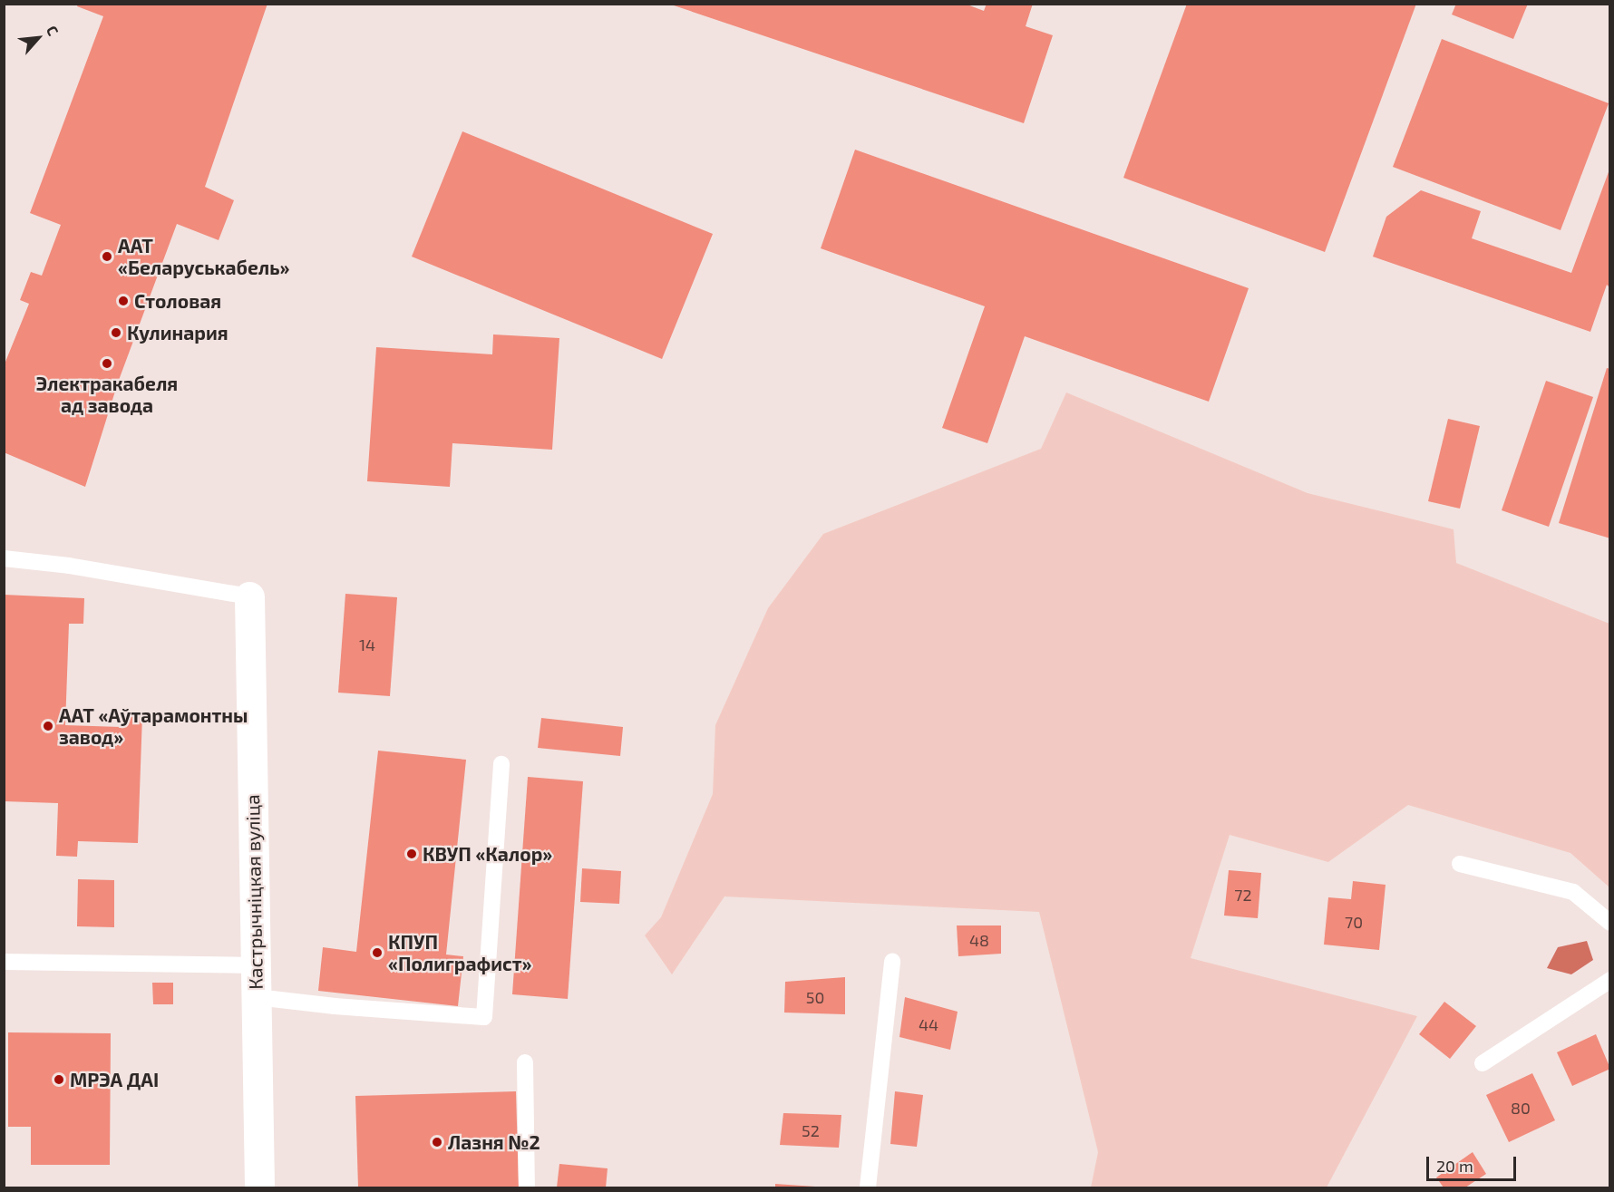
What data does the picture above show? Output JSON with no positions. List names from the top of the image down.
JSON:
{
  "streets": {
    "street": ["Кастрычніцкая вуліца"]
  },
  "places": [
    "ААТ «Беларуськабель»",
    "Столовая",
    "Кулинария",
    "Электракабеля ад завода",
    "ААТ «Аўтарамонтны завод»",
    "КВУП «Калор»",
    "КПУП «Полиграфист»",
    "МРЭА ДАІ",
    "Лазня №2"
  ],
  "house_numbers": [
    "14",
    "72",
    "70",
    "48",
    "50",
    "44",
    "80",
    "52"
  ],
  "scale_bar": "20 m",
  "north": "top right"
}
